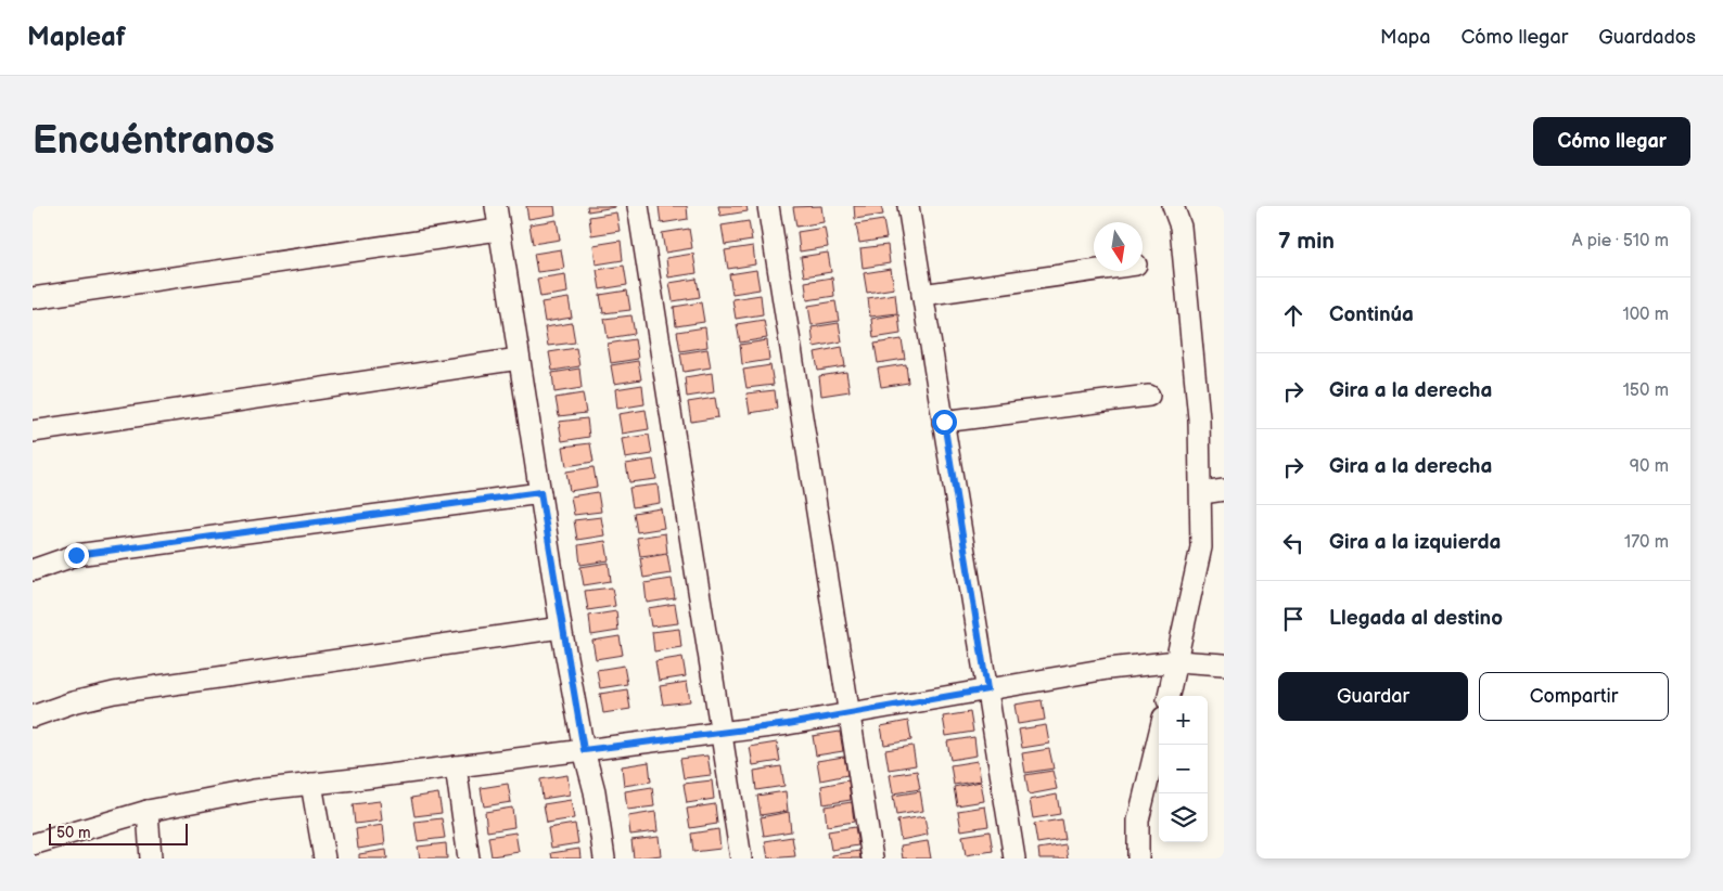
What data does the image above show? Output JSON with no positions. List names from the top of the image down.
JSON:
{
  "scale_bar": "50 m",
  "north": "bottom",
  "page": {
    "header": "Mapleaf",
    "nav": ["Mapa", "Cómo llegar", "Guardados"],
    "buttons": [
      "Cómo llegar",
      ["Guardar", "Compartir"]
    ],
    "title": "Encuéntranos",
    "heading": ["7 min", "A pie · 510 m"],
    "list": [
      ["Continúa", "100 m"],
      ["Gira a la derecha", "150 m"],
      ["Gira a la derecha", "90 m"],
      ["Gira a la izquierda", "170 m"],
      "Llegada al destino"
    ],
    "map_buttons": ["+", "−"],
    "scale": "50 m"
  }
}
